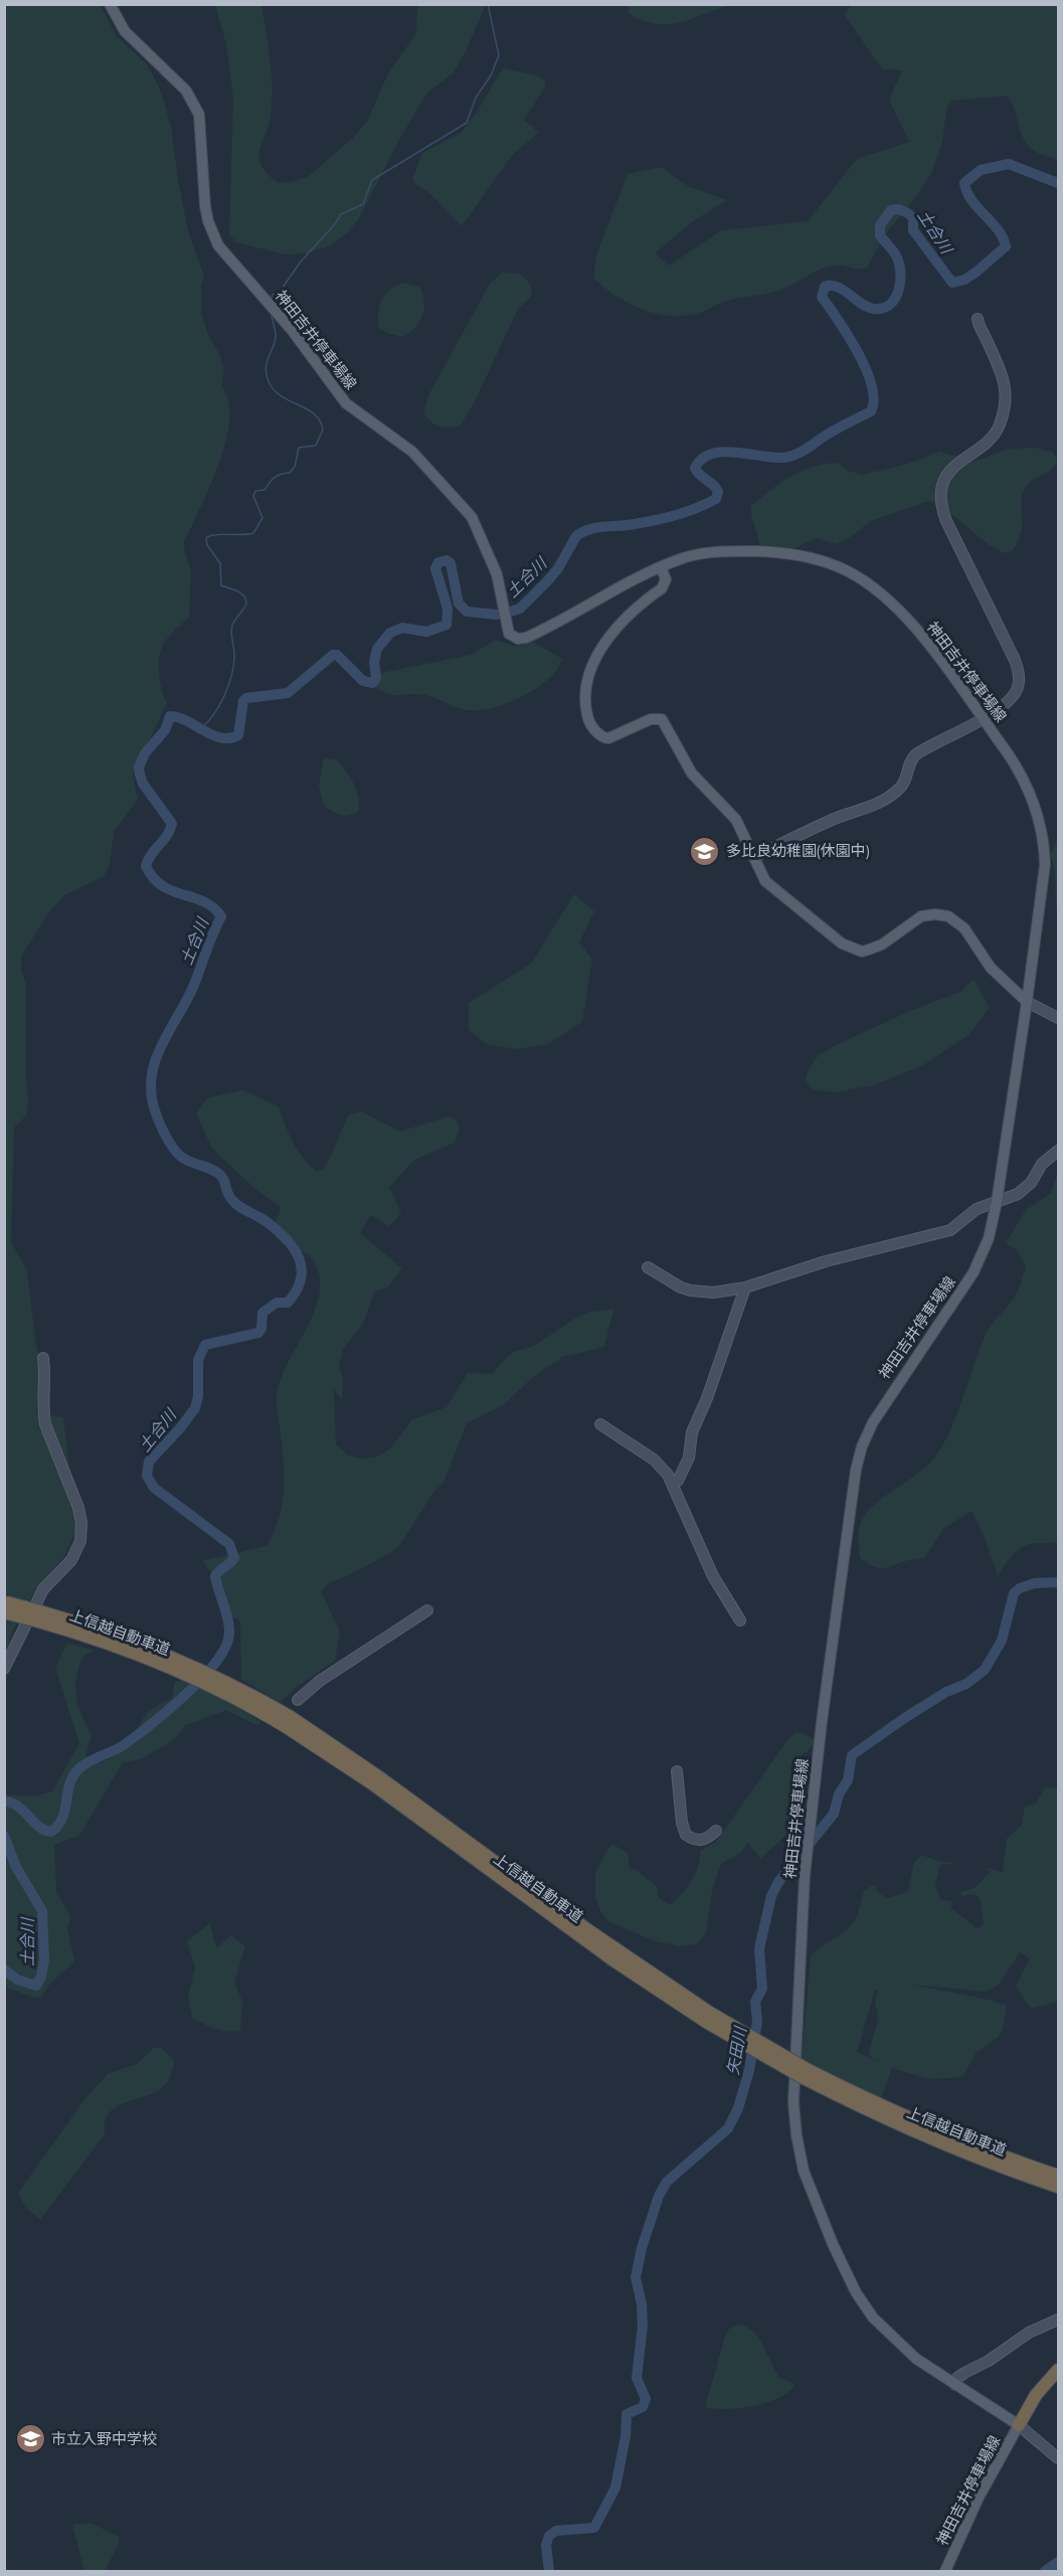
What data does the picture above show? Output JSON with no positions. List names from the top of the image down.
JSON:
{
  "streets": {
    "highway": ["上信越自動車道"],
    "main road": ["神田吉井停車場線"]
  },
  "water": ["土合川", "矢田川"],
  "places": {
    "school or university": ["多比良幼稚園(休園中)", "市立入野中学校"]
  }
}
